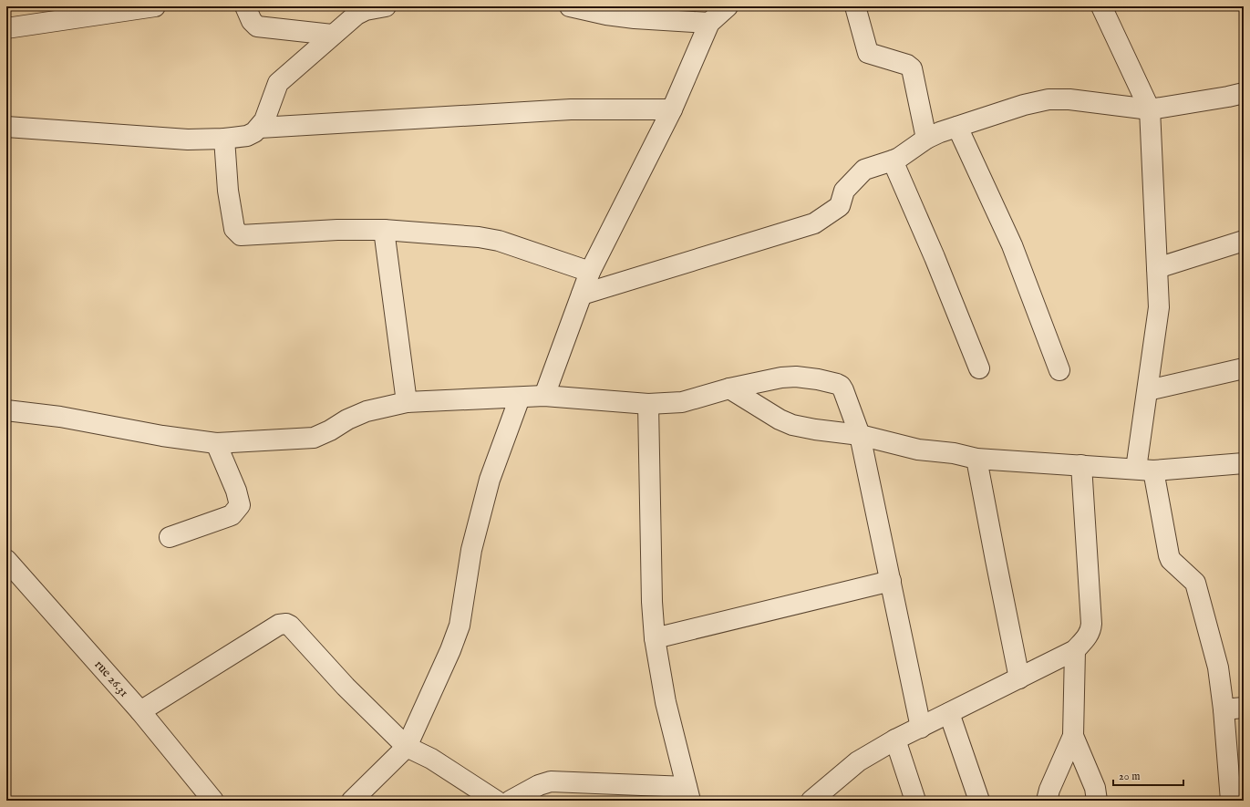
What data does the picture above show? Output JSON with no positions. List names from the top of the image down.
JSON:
{
  "streets": {
    "street": ["rue 26.31"]
  },
  "scale_bar": "20 m"
}
